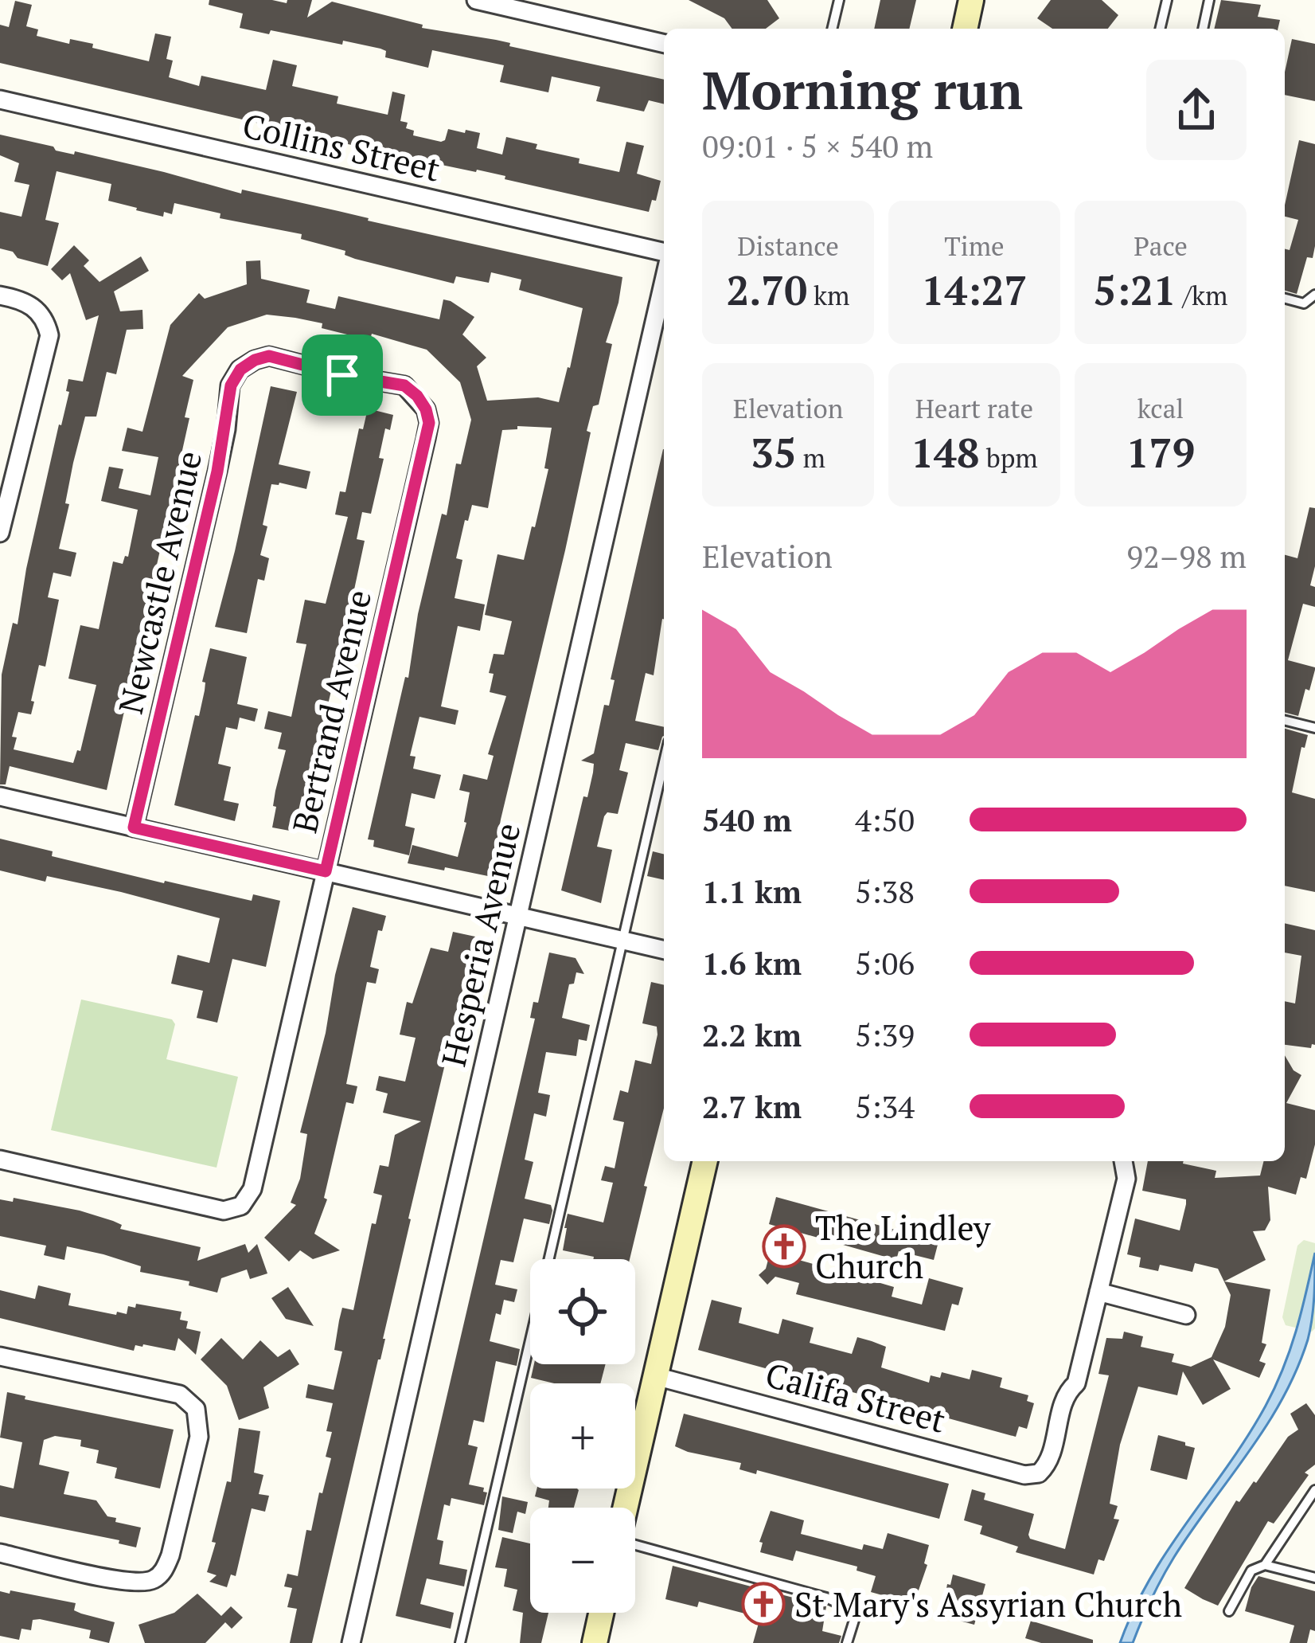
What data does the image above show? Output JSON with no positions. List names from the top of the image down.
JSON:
{
  "streets": {
    "street": [
      "Collins Street",
      "Newcastle Avenue",
      "Bertrand Avenue",
      "Hesperia Avenue",
      "Califa Street"
    ]
  },
  "crossings": [
    ["Newcastle Avenue", "Bertrand Avenue"]
  ],
  "places": {
    "church": ["The Lindley Church", "St Mary's Assyrian Church"]
  },
  "page": {
    "heading": ["Morning run", "09:01 · 5 × 540 m"],
    "stats": [
      ["Distance", "2.70 km"],
      ["Time", "14:27"],
      ["Pace", "5:21 /km"],
      ["Elevation", "35 m"],
      ["Heart rate", "148 bpm"],
      ["kcal", "179"]
    ],
    "chart": ["Elevation", "92–98 m"],
    "list": [
      {
        "name": "540 m",
        "note": "4:50"
      },
      {
        "name": "1.1 km",
        "note": "5:38"
      },
      {
        "name": "1.6 km",
        "note": "5:06"
      },
      {
        "name": "2.2 km",
        "note": "5:39"
      },
      {
        "name": "2.7 km",
        "note": "5:34"
      }
    ],
    "map_buttons": ["+", "−"]
  }
}
